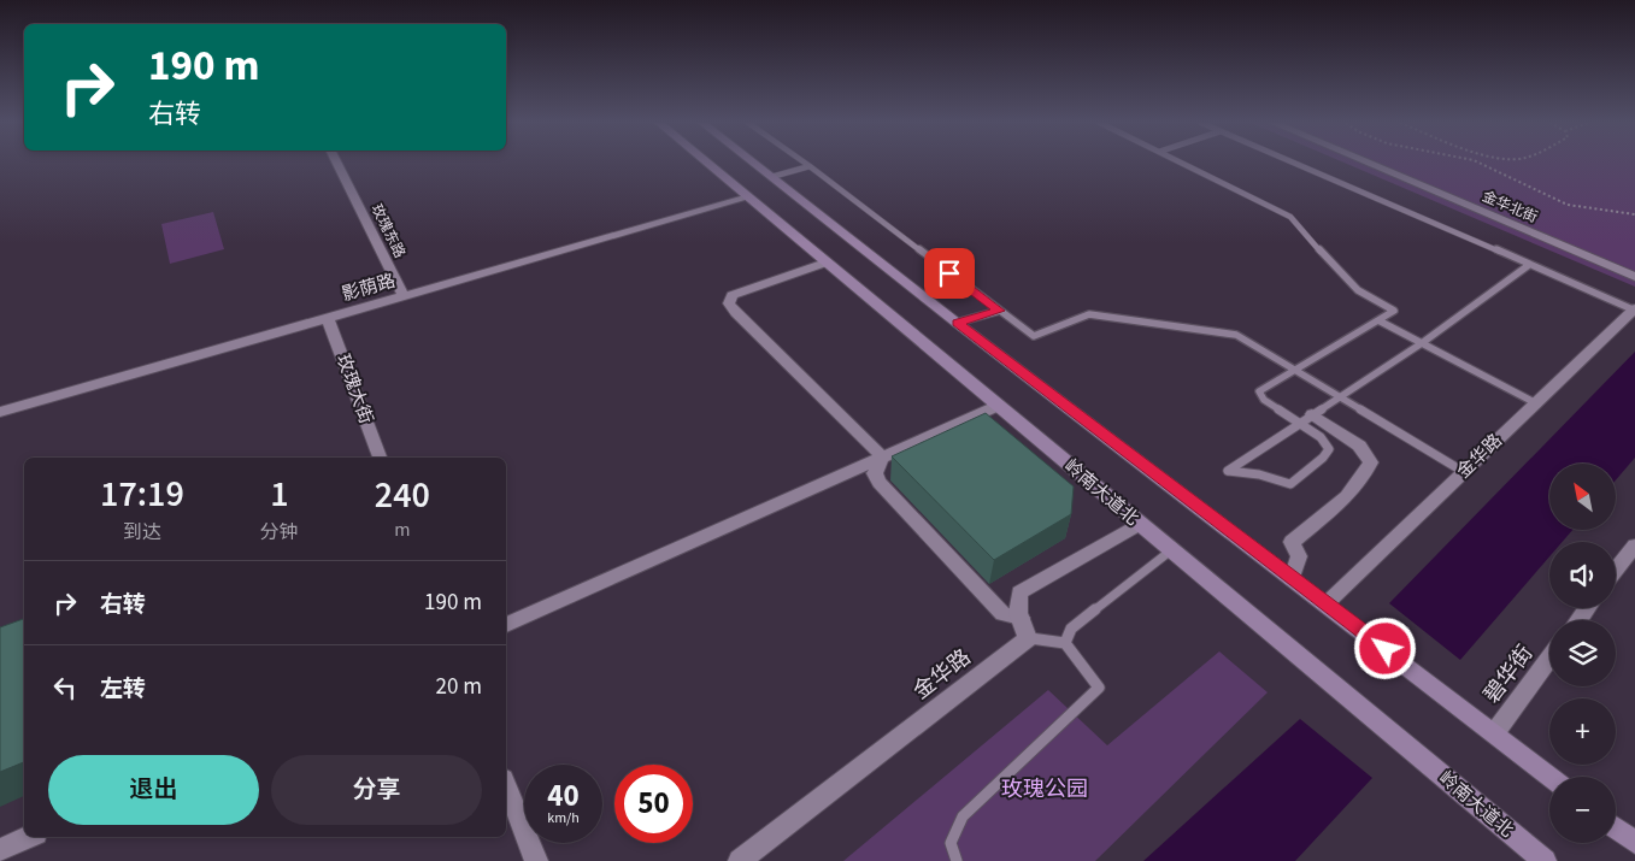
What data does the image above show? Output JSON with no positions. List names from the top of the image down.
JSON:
{
  "streets": {
    "main road": ["岭南大道北"],
    "street": [
      "金华北街",
      "玫瑰东路",
      "影荫路",
      "玫瑰大街",
      "金华路",
      "碧华街"
    ]
  },
  "crossings": [
    ["玫瑰东路", "影荫路"],
    ["影荫路", "玫瑰大街"],
    ["影荫路", "岭南大道北"]
  ],
  "parks": ["玫瑰公园"],
  "north": "top left",
  "page": {
    "turn": ["190 m", "右转"],
    "eta": [
      "17:19",
      "到达",
      "1",
      "分钟",
      "240",
      "m"
    ],
    "map_buttons": ["+", "−"],
    "list": [
      {
        "name": "右转",
        "value": "190 m"
      },
      {
        "name": "左转",
        "value": "20 m"
      }
    ],
    "buttons": ["退出", "分享"],
    "speed": "40 km/h",
    "limit": "50"
  }
}
